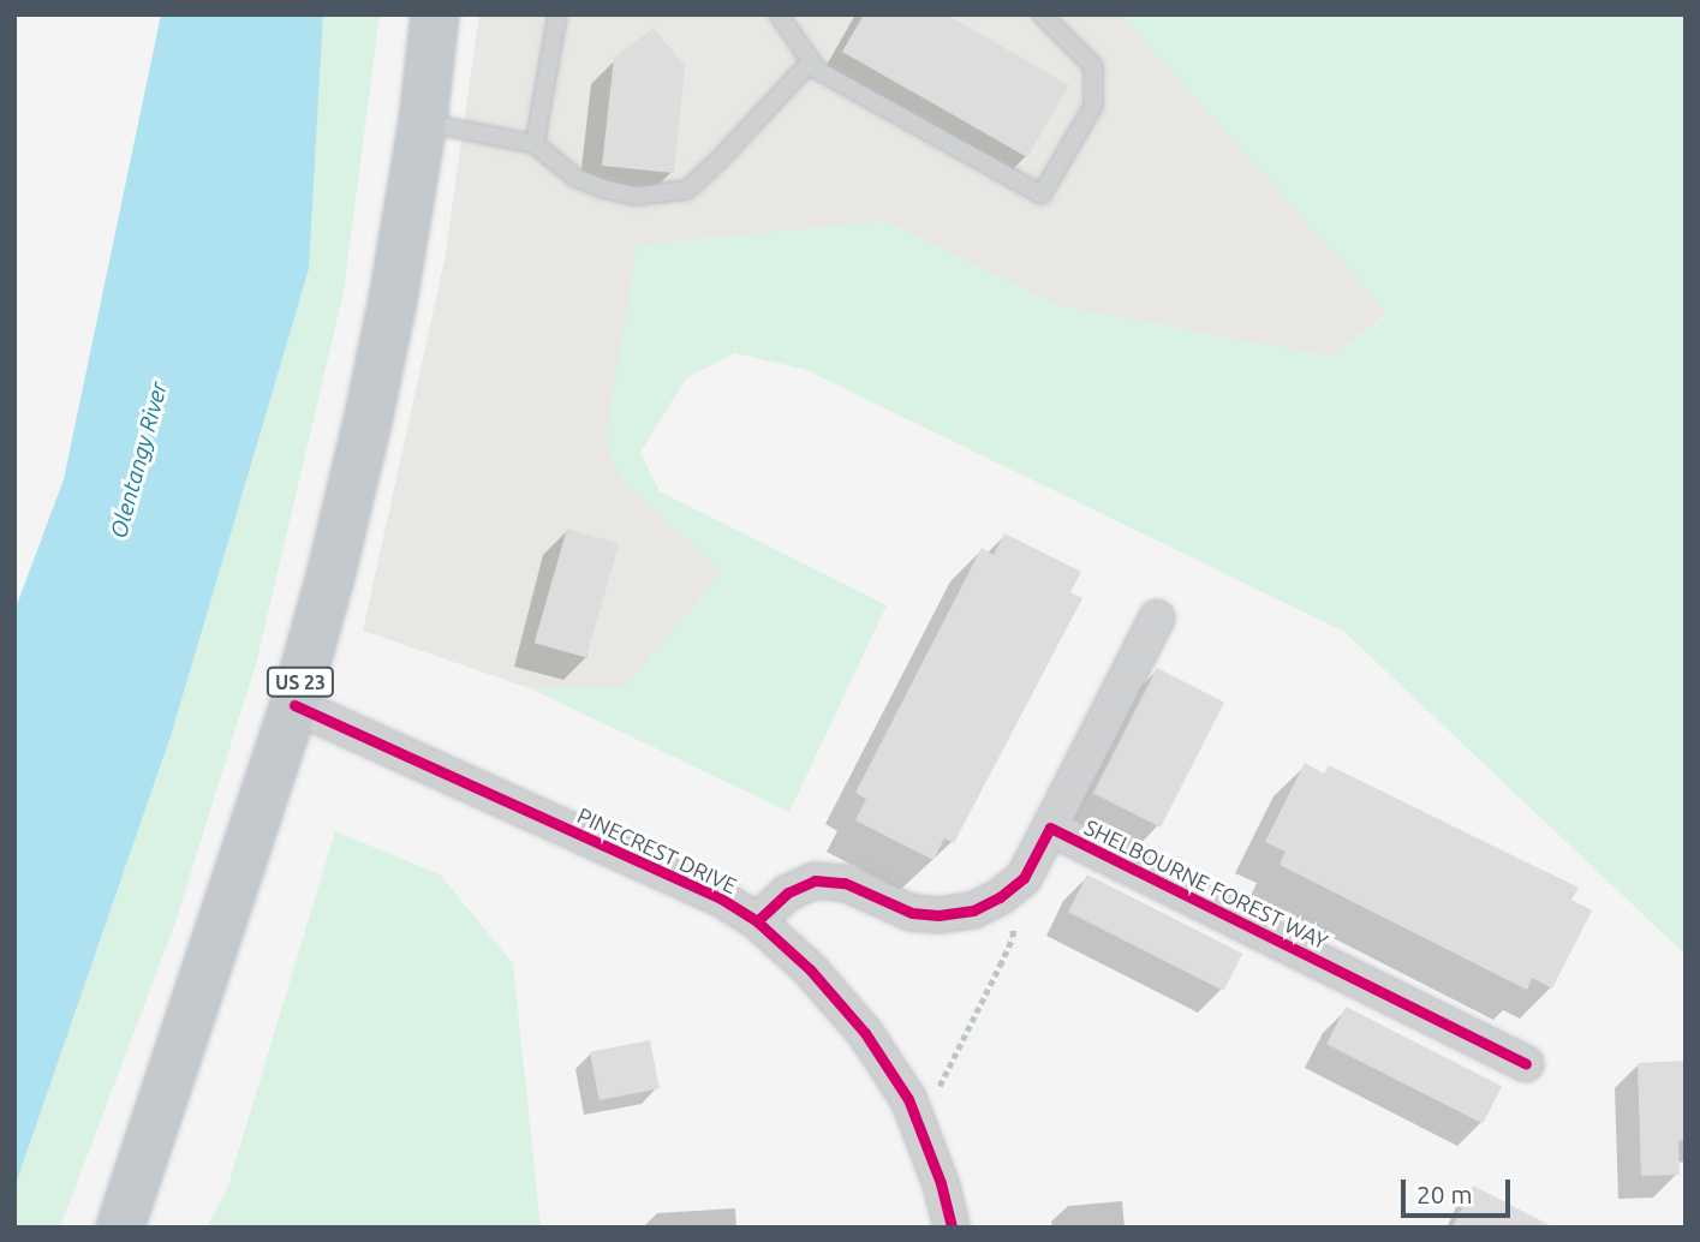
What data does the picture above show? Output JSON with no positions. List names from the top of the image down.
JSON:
{
  "streets": {
    "highway": ["US 23"],
    "street": ["PINECREST DRIVE", "SHELBOURNE FOREST WAY"]
  },
  "crossings": [
    ["US 23", "PINECREST DRIVE"],
    ["PINECREST DRIVE", "SHELBOURNE FOREST WAY"]
  ],
  "water": ["Olentangy River"],
  "scale_bar": "20 m"
}
